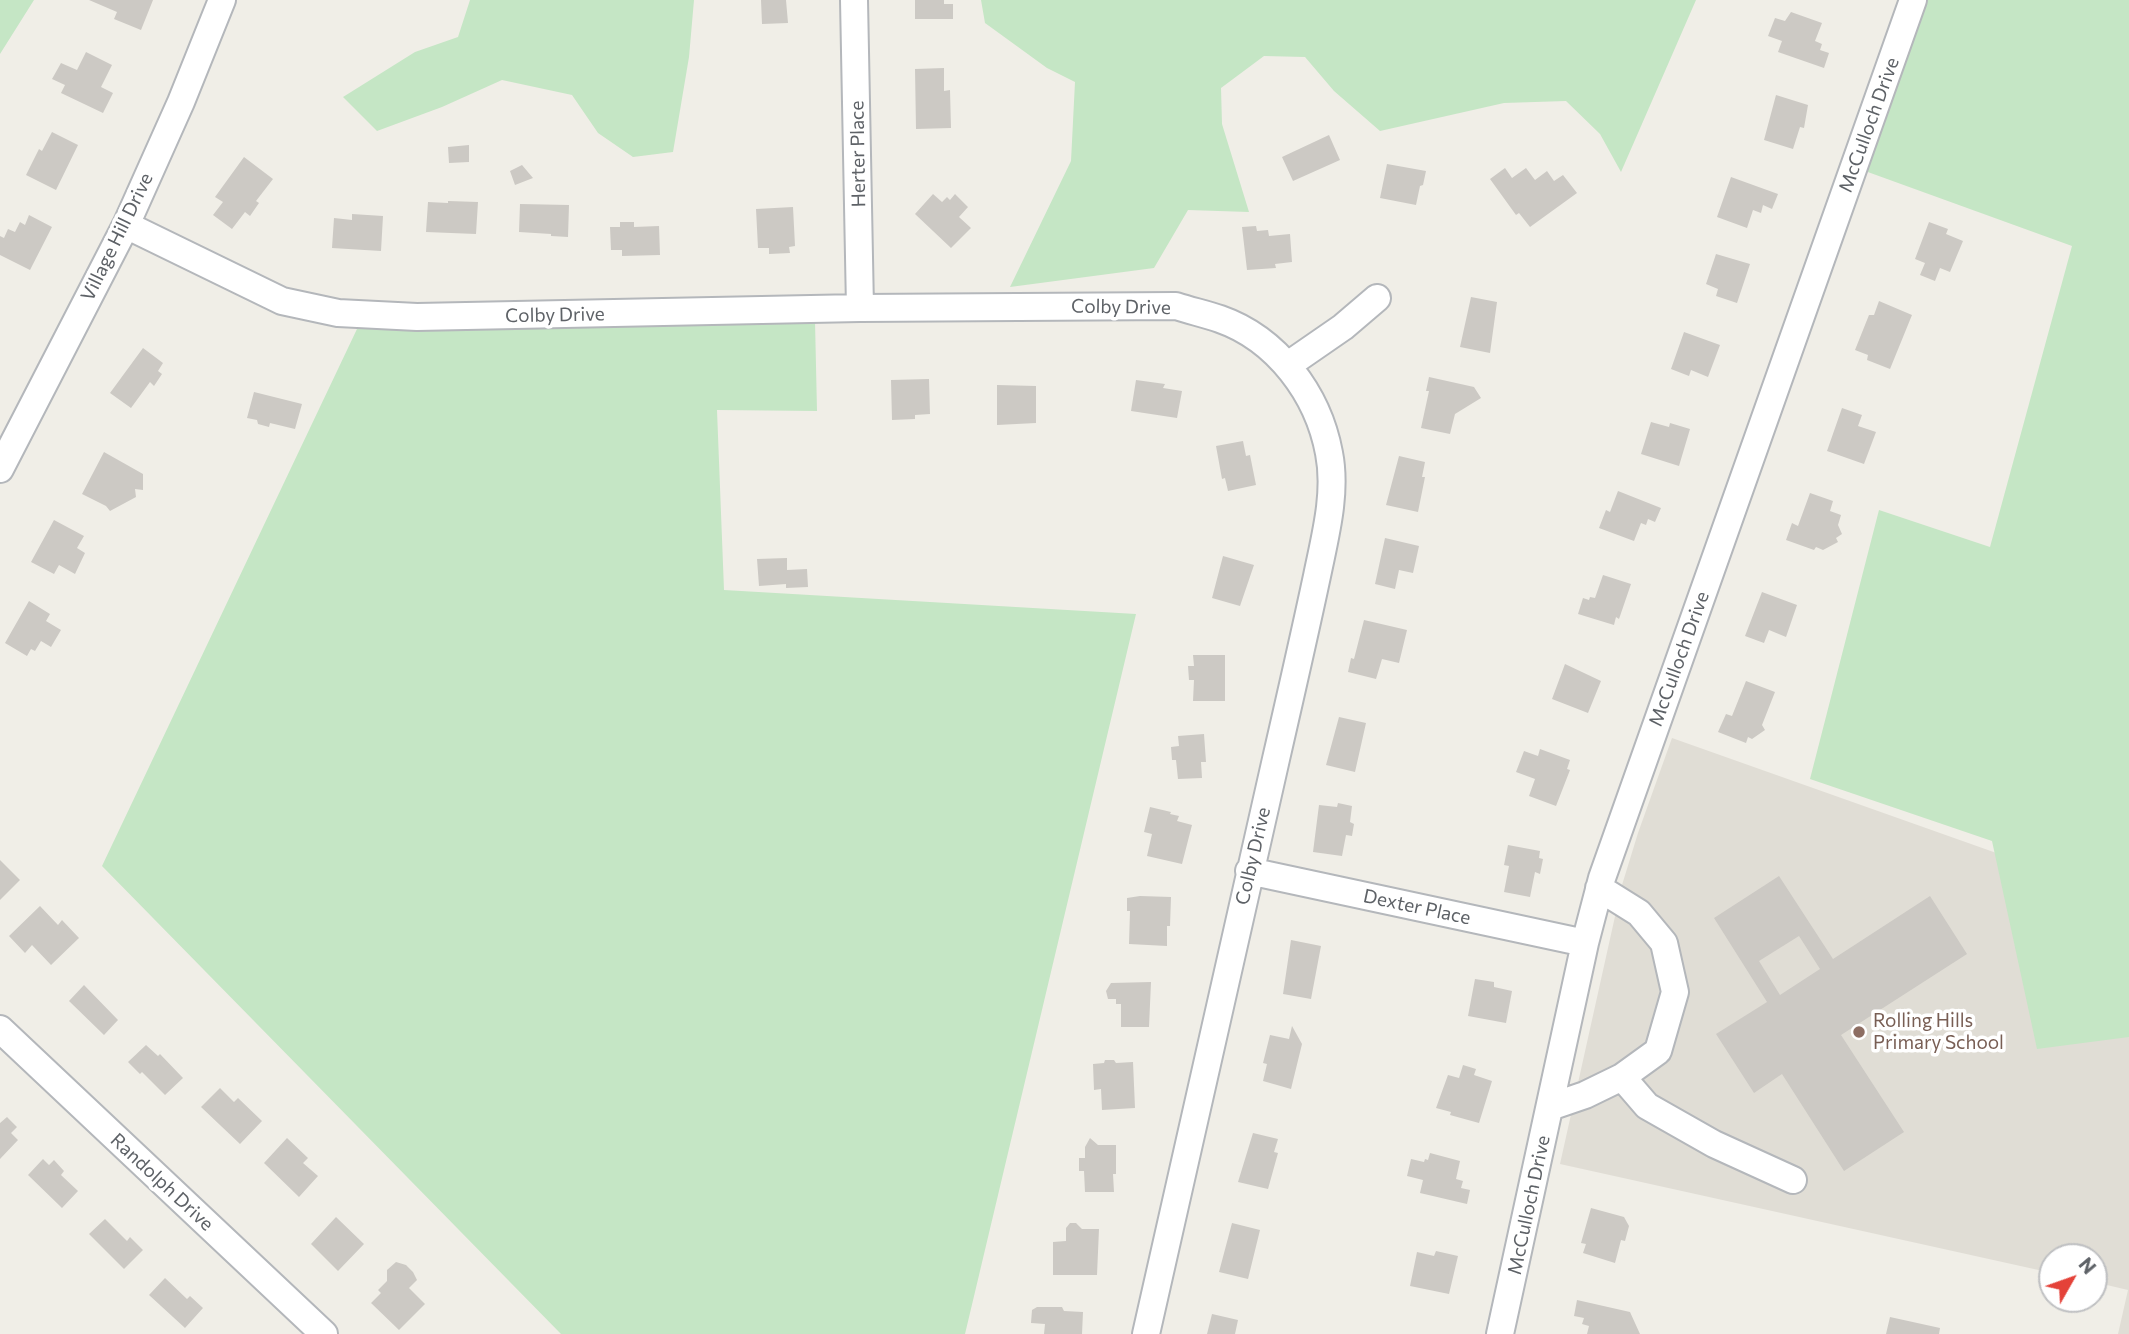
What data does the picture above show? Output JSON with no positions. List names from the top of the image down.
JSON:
{
  "streets": {
    "street": [
      "McCulloch Drive",
      "Herter Place",
      "Village Hill Drive",
      "Colby Drive",
      "Dexter Place",
      "Randolph Drive"
    ]
  },
  "crossings": [
    ["McCulloch Drive", "Dexter Place"],
    ["Herter Place", "Colby Drive"],
    ["Village Hill Drive", "Colby Drive"],
    ["Colby Drive", "Dexter Place"]
  ],
  "places": ["Rolling Hills Primary School"],
  "north": "top right"
}
